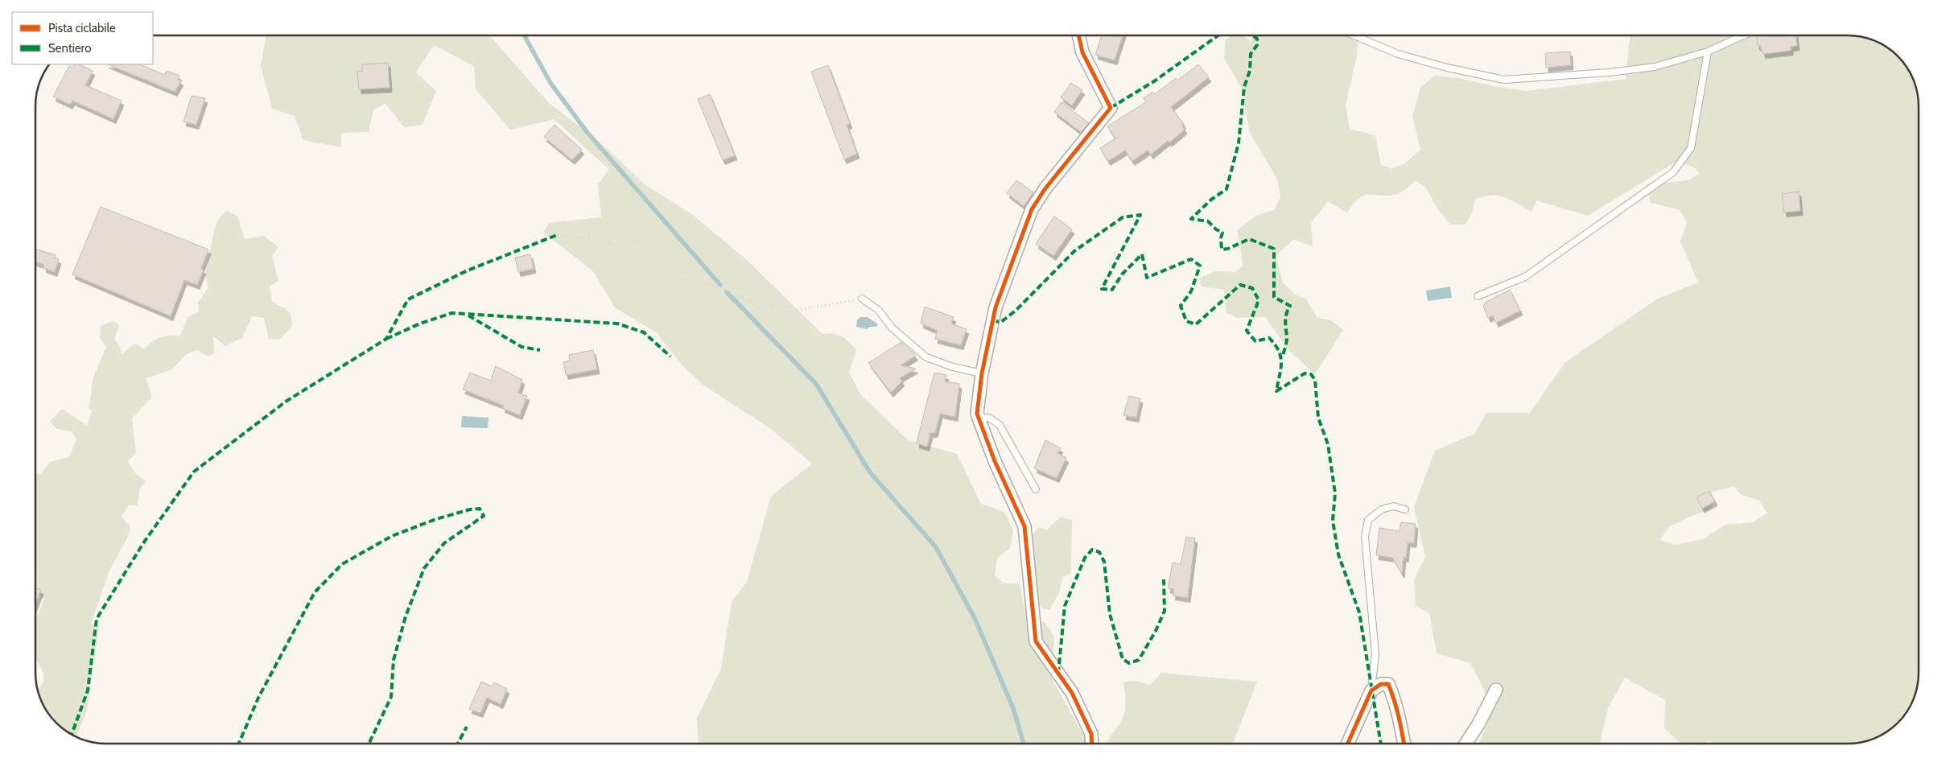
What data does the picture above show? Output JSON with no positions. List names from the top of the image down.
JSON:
{
  "legend": ["Pista ciclabile", "Sentiero"]
}
